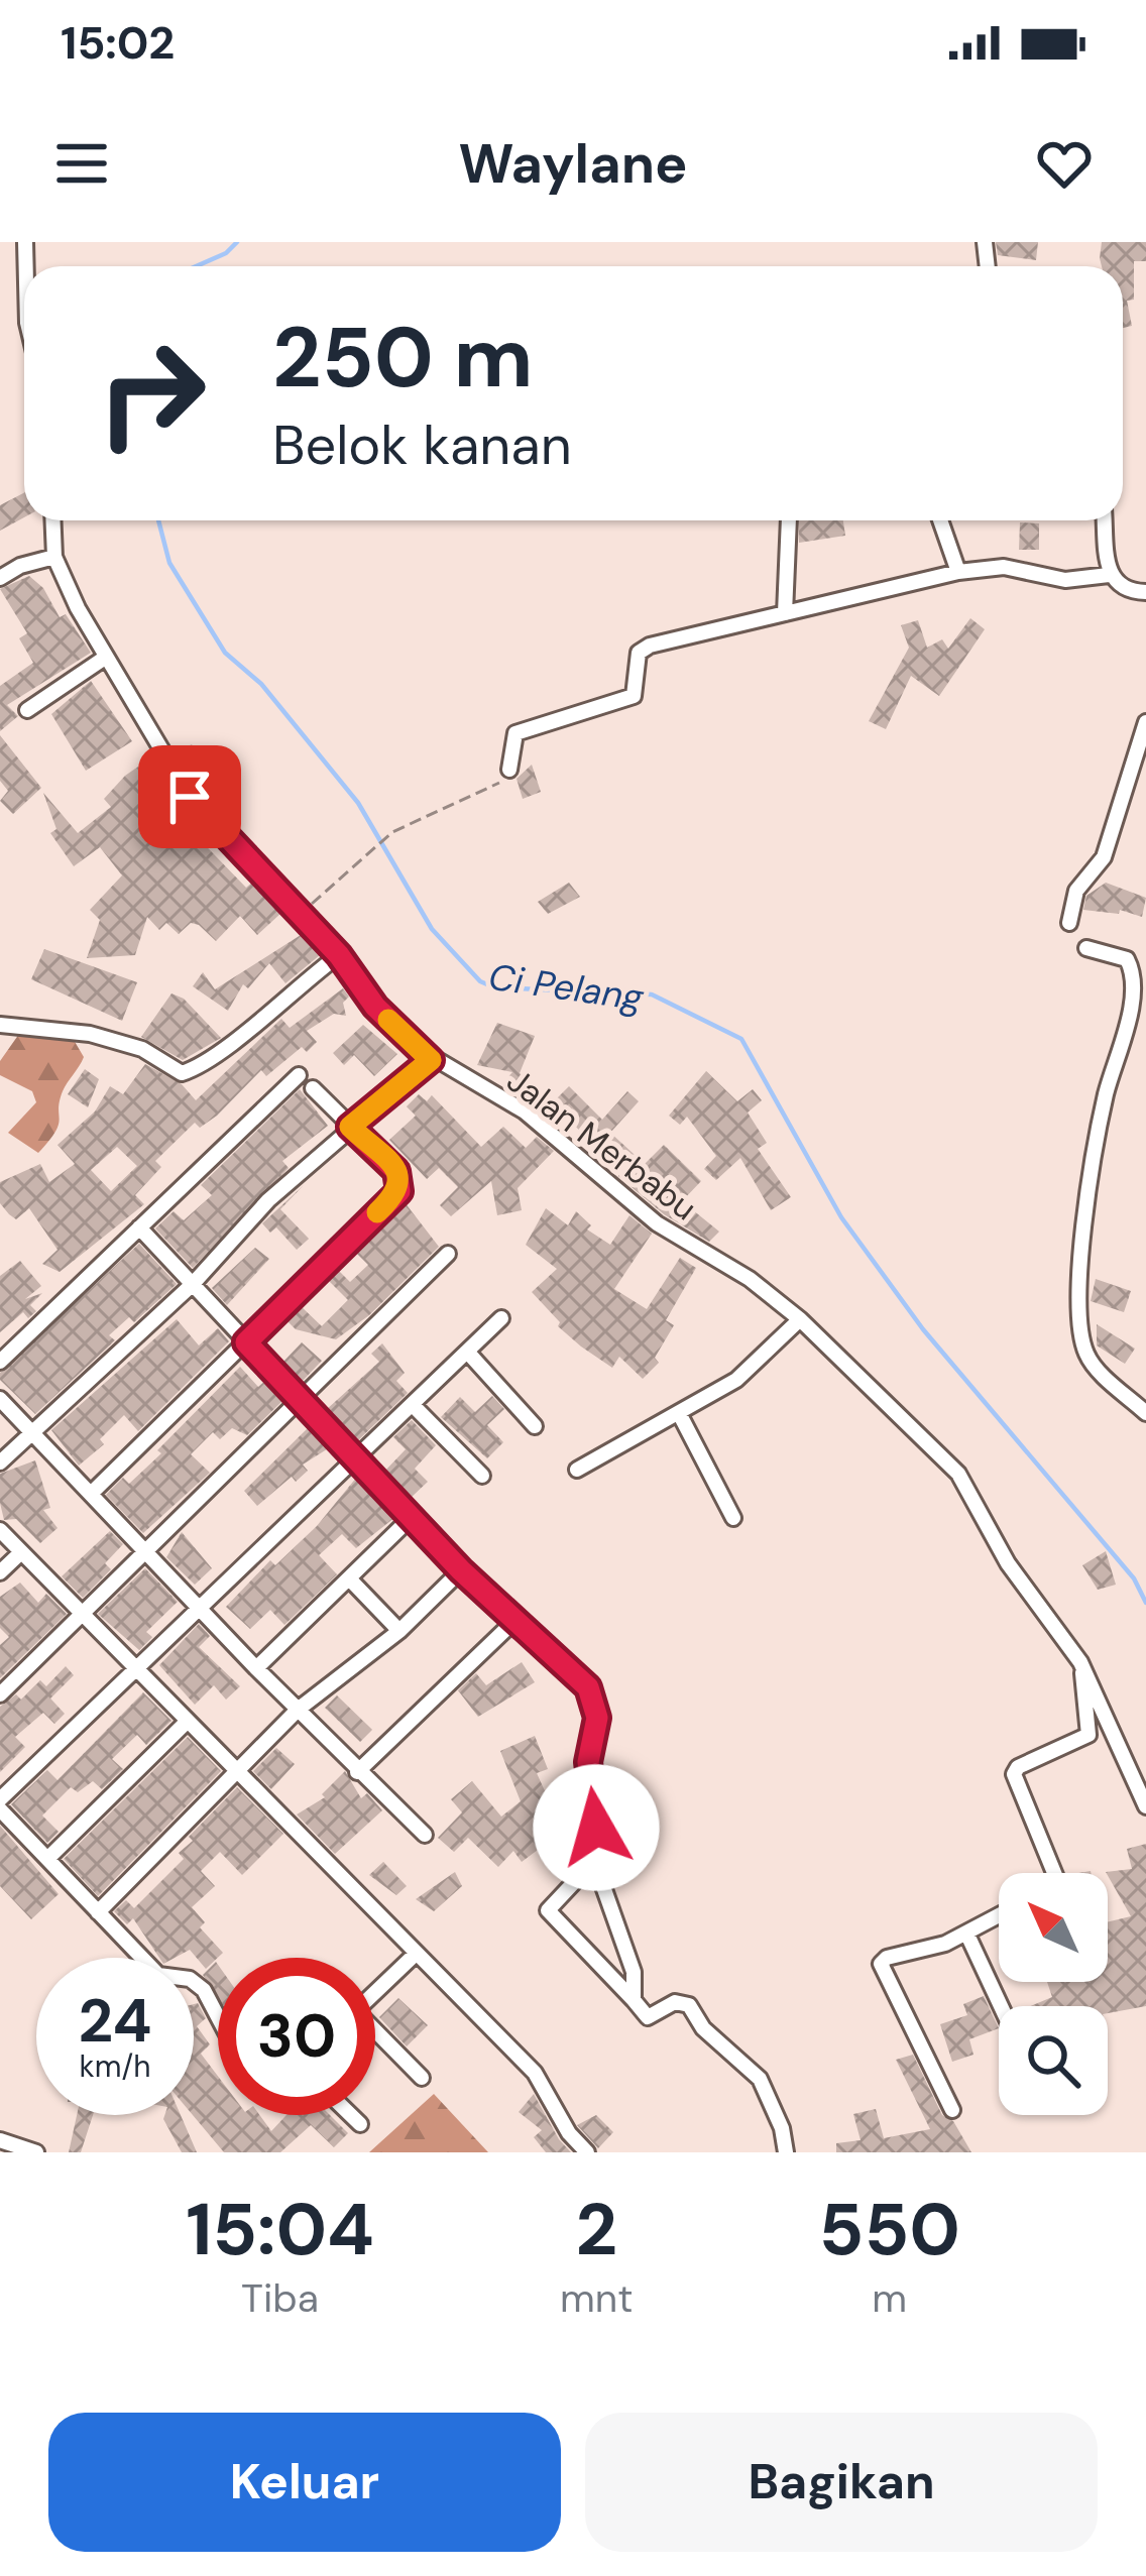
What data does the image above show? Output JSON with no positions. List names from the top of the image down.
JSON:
{
  "streets": {
    "street": ["Jalan Merbabu"]
  },
  "water": ["Ci Pelang"],
  "north": "top left",
  "page": {
    "status": "15:02",
    "header": "Waylane",
    "turn": ["250 m", "Belok kanan"],
    "speed": "24 km/h",
    "limit": "30",
    "eta": [
      "15:04",
      "Tiba",
      "2",
      "mnt",
      "550",
      "m"
    ],
    "buttons": ["Keluar", "Bagikan"]
  }
}
